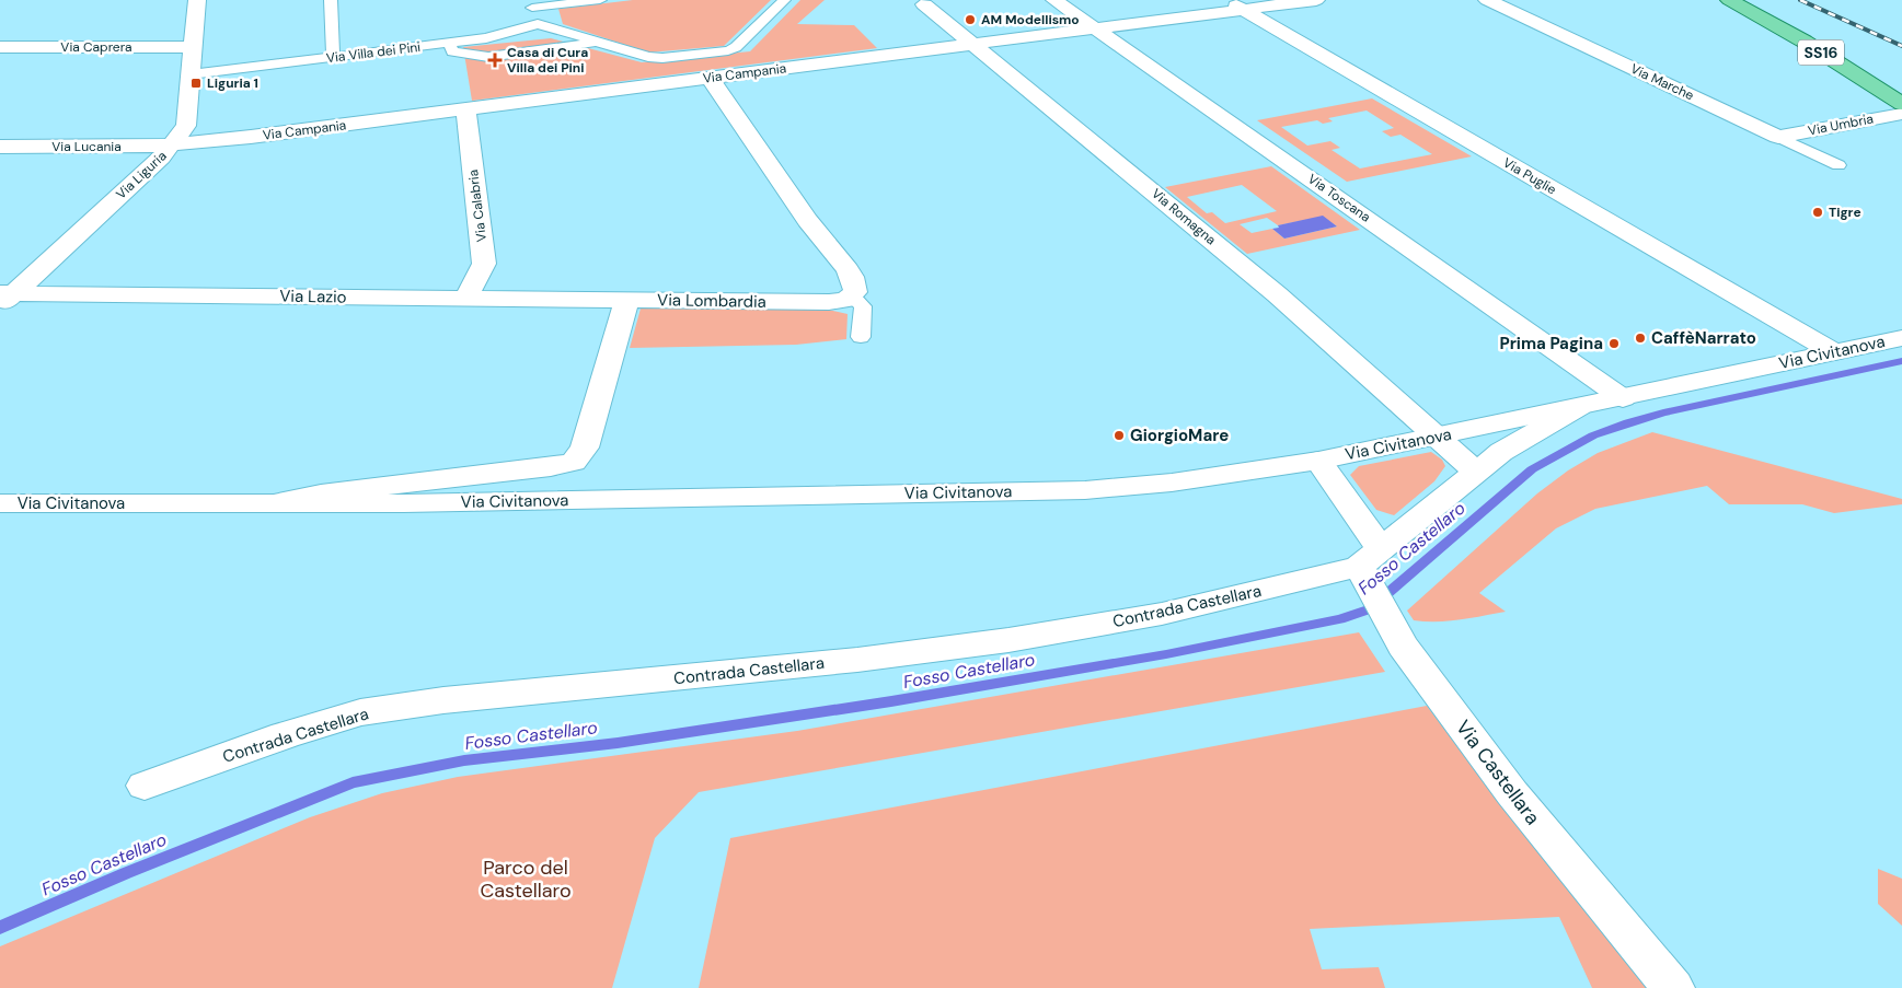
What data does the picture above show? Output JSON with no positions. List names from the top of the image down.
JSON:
{
  "streets": {
    "main road": ["SS16"],
    "street": [
      "Via Caprera",
      "Via Campania",
      "Via Marche",
      "Via Umbria",
      "Via Lucania",
      "Via Liguria",
      "Via Puglie",
      "Via Toscana",
      "Via Calabria",
      "Via Romagna",
      "Via Lazio",
      "Via Lombardia",
      "Via Civitanova",
      "Contrada Castellara",
      "Via Castellara"
    ],
    "lane": ["Via Villa dei Pini"]
  },
  "crossings": [
    ["Via Caprera", "Via Liguria"],
    ["Via Villa dei Pini", "Via Liguria"],
    ["Via Campania", "Via Lucania"],
    ["Via Campania", "Via Liguria"],
    ["Via Campania", "Via Puglie"],
    ["Via Campania", "Via Toscana"],
    ["Via Campania", "Via Calabria"],
    ["Via Campania", "Via Romagna"],
    ["Via Marche", "Via Umbria"],
    ["Via Lucania", "Via Liguria"],
    ["Via Liguria", "Via Lazio"],
    ["Via Puglie", "Via Civitanova"],
    ["Via Toscana", "Via Civitanova"],
    ["Via Calabria", "Via Lazio"],
    ["Via Romagna", "Via Civitanova"],
    ["Via Lazio", "Via Lombardia"],
    ["Via Civitanova", "Via Castellara"],
    ["Contrada Castellara", "Via Castellara"]
  ],
  "water": ["Fosso Castellaro"],
  "parks": ["Parco del Castellaro"],
  "places": {
    "other": [
      "AM Modellismo",
      "Tigre",
      "CaffèNarrato",
      "Prima Pagina",
      "GiorgioMare"
    ],
    "health": ["Casa di Cura Villa dei Pini"],
    "transit": ["Liguria 1"]
  }
}
